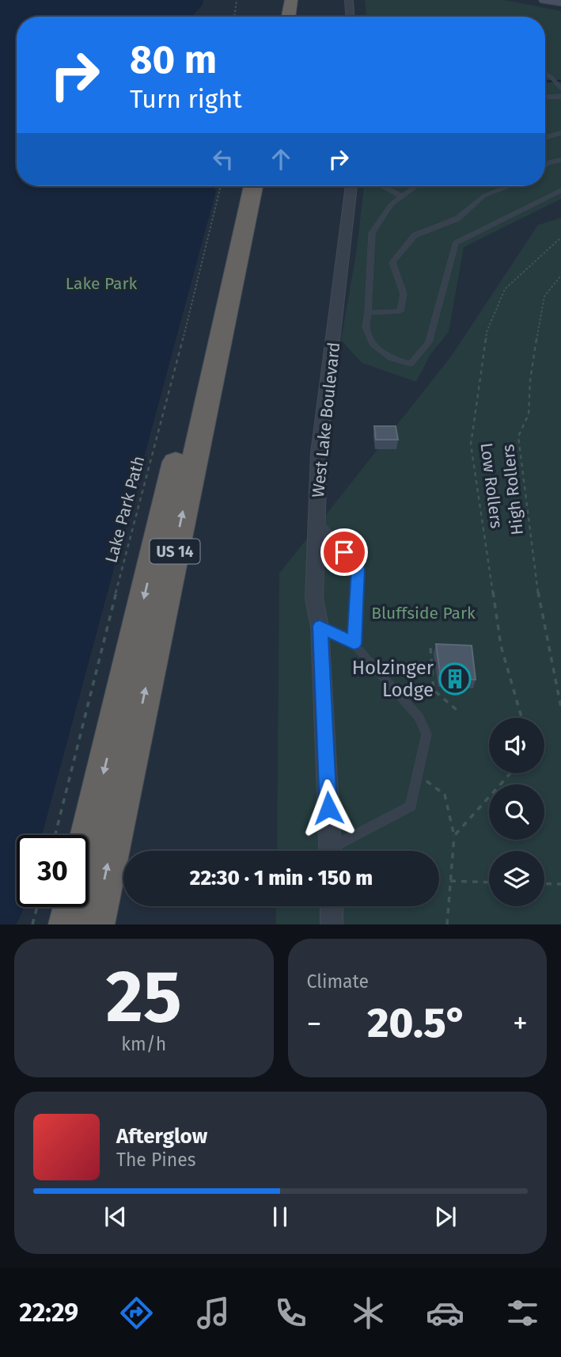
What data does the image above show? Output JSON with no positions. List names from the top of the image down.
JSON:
{
  "streets": {
    "highway": ["US 14"],
    "street": ["West Lake Boulevard"],
    "path": ["Low Rollers", "High Rollers", "Lake Park Path"]
  },
  "parks": ["Lake Park", "Bluffside Park"],
  "places": {
    "building": ["Holzinger Lodge"]
  },
  "page": {
    "turn": ["80 m", "Turn right"],
    "limit": "30",
    "trip": "22:30 · 1 min · 150 m",
    "tile": [
      ["25", "km/h"],
      "Climate"
    ],
    "heat": ["−", "20.5°", "+"],
    "song": ["Afterglow", "The Pines"],
    "tabs": "22:29"
  }
}
